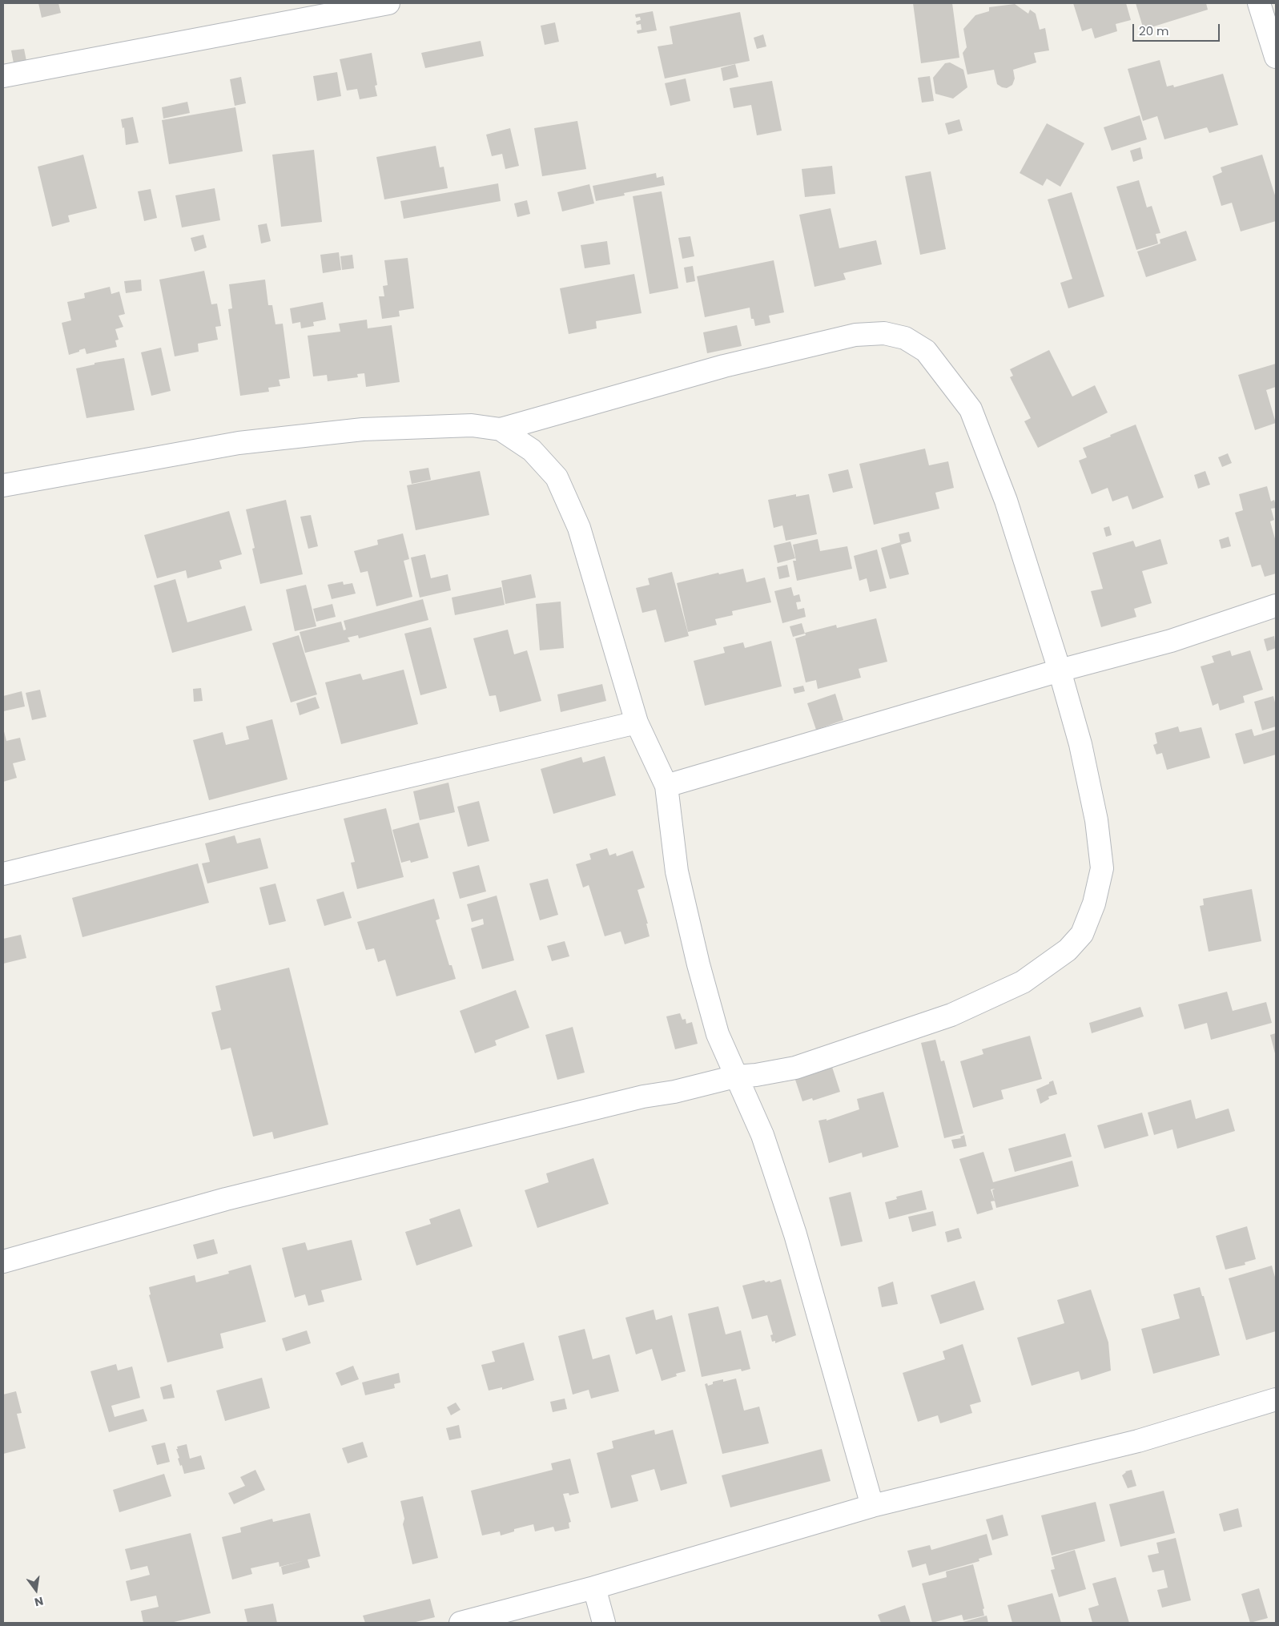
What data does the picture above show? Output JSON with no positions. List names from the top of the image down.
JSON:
{
  "scale_bar": "20 m",
  "north": "bottom"
}
